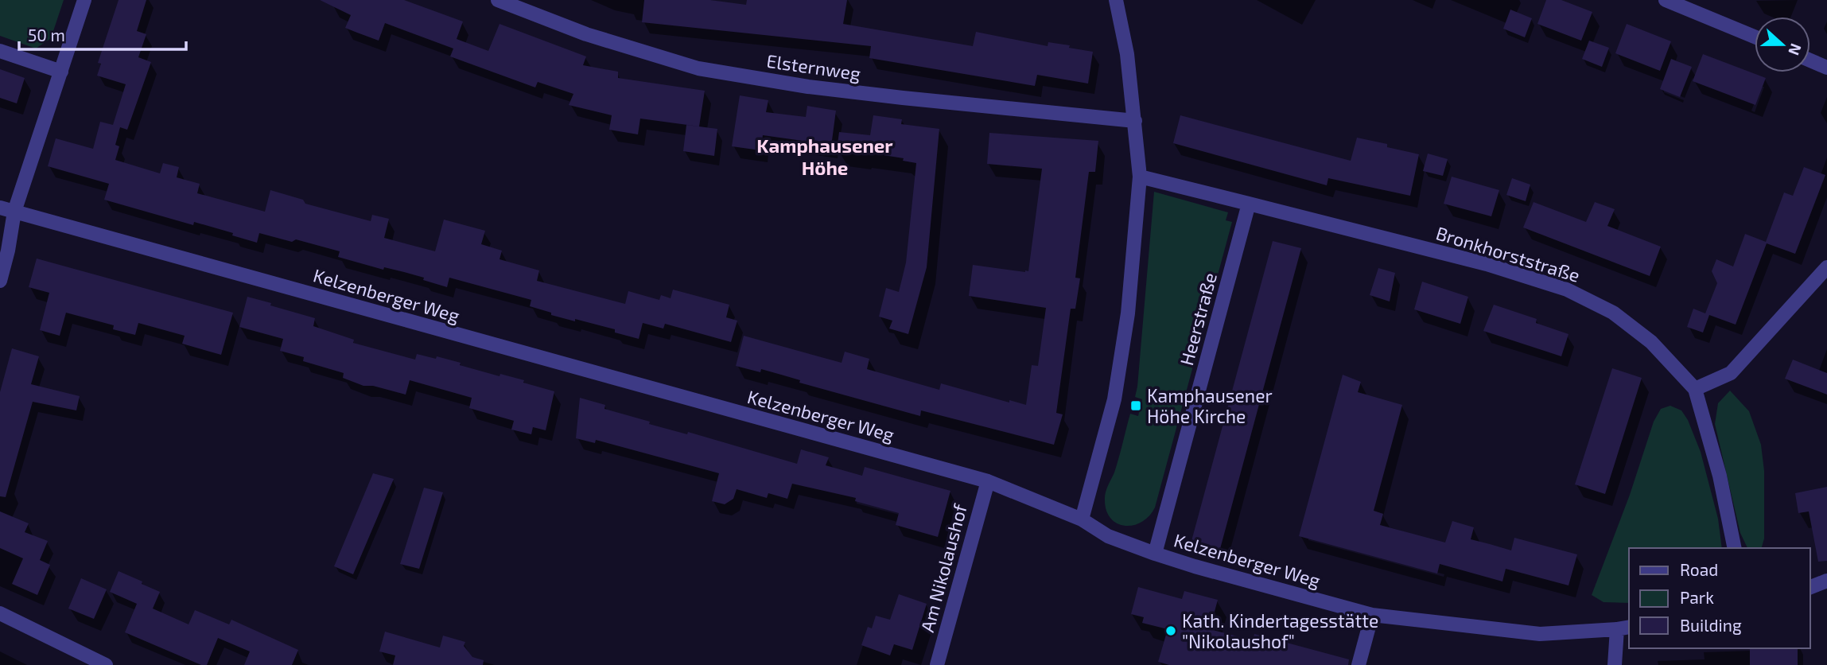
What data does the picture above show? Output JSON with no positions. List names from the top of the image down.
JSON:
{
  "streets": {
    "street": [
      "Elsternweg",
      "Bronkhorststraße",
      "Kelzenberger Weg",
      "Heerstraße",
      "Am Nikolaushof"
    ]
  },
  "crossings": [
    ["Bronkhorststraße", "Heerstraße"],
    ["Kelzenberger Weg", "Heerstraße"],
    ["Kelzenberger Weg", "Am Nikolaushof"]
  ],
  "districts": ["Kamphausener Höhe"],
  "places": {
    "transit": ["Kamphausener Höhe Kirche"],
    "other": ["Kath. Kindertagesstätte \"Nikolaushof\""]
  },
  "legend": ["Road", "Park", "Building"],
  "scale_bar": "50 m",
  "north": "right"
}
